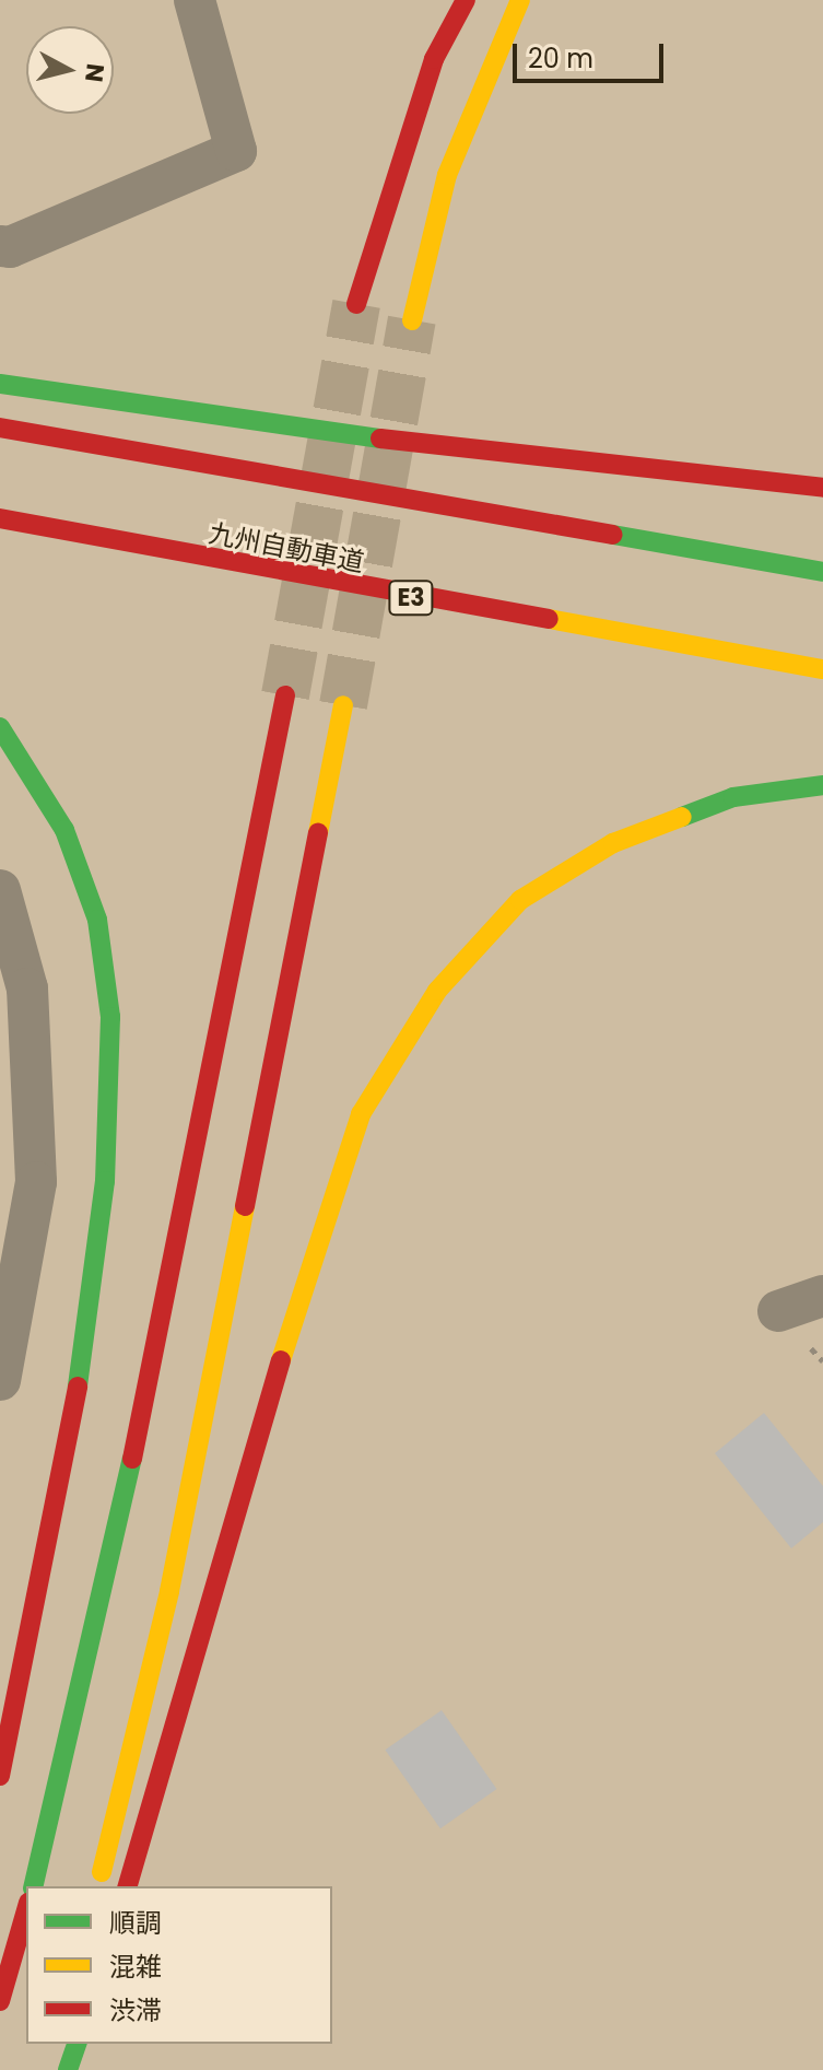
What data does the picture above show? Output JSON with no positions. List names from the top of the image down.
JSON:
{
  "streets": {
    "highway": ["九州自動車道", "E3"]
  },
  "legend": ["順調", "混雑", "渋滞"],
  "scale_bar": "20 m",
  "north": "right"
}
